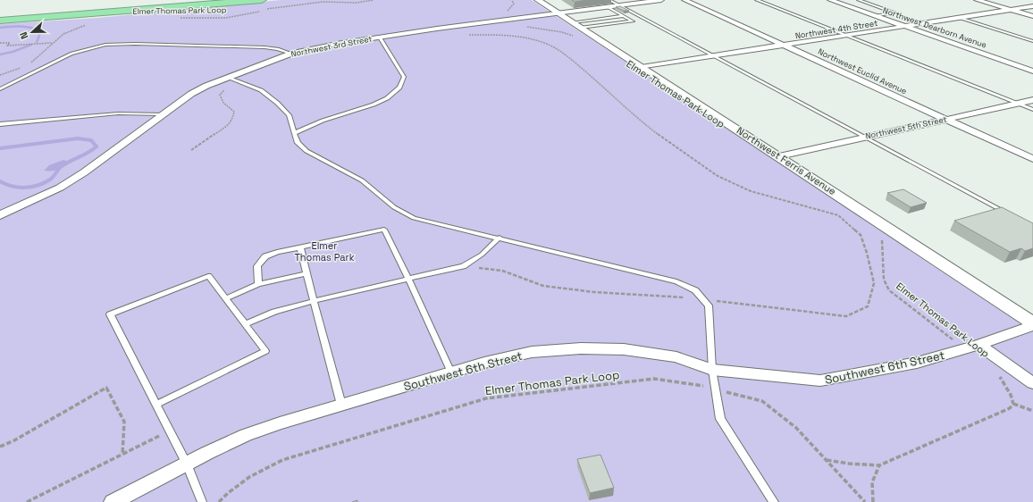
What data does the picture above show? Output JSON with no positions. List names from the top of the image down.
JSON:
{
  "streets": {
    "street": [
      "Northwest Dearborn Avenue",
      "Northwest 4th Street",
      "Northwest 3rd Street",
      "Northwest Euclid Avenue",
      "Northwest 5th Street",
      "Northwest Ferris Avenue",
      "Southwest 6th Street"
    ],
    "path": ["Elmer Thomas Park Loop"]
  },
  "crossings": [
    ["Elmer Thomas Park Loop", "Southwest 6th Street"],
    ["Northwest Dearborn Avenue", "Northwest 4th Street"],
    ["Northwest 4th Street", "Northwest Euclid Avenue"],
    ["Northwest 4th Street", "Northwest Ferris Avenue"],
    ["Northwest 3rd Street", "Northwest Ferris Avenue"],
    ["Northwest Euclid Avenue", "Northwest 5th Street"],
    ["Northwest 5th Street", "Northwest Ferris Avenue"],
    ["Northwest Ferris Avenue", "Southwest 6th Street"]
  ],
  "parks": ["Elmer Thomas Park"],
  "north": "left"
}
